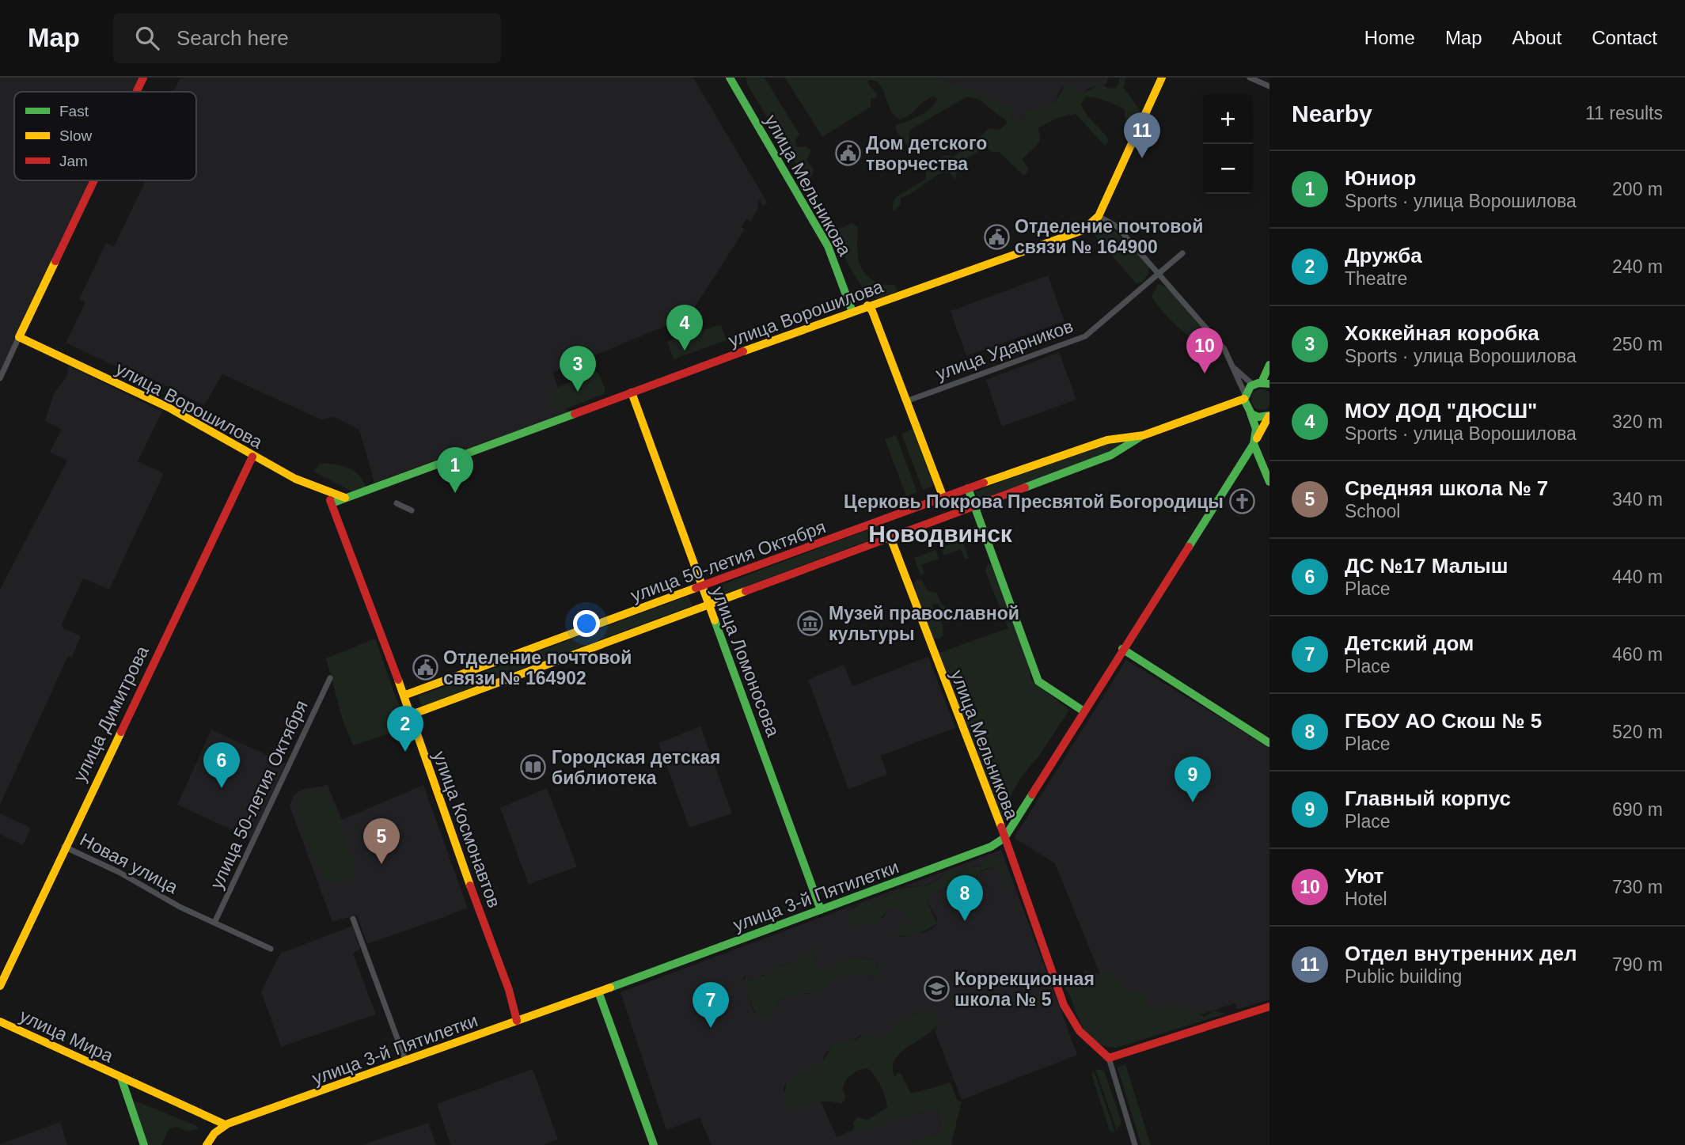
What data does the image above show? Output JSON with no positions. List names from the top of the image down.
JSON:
{
  "streets": {
    "main road": [
      "улица Мельникова",
      "улица Ворошилова",
      "улица 50-летия Октября",
      "улица Ломоносова",
      "улица Димитрова",
      "улица Космонавтов",
      "улица 3-й Пятилетки",
      "улица Мира"
    ],
    "street": ["улица Ударников", "Новая улица"]
  },
  "crossings": [
    ["улица Мельникова", "улица Ворошилова"],
    ["улица Мельникова", "улица 50-летия Октября"],
    ["улица Мельникова", "улица 3-й Пятилетки"],
    ["улица Ворошилова", "улица Ломоносова"],
    ["улица Ворошилова", "улица Димитрова"],
    ["улица Ворошилова", "улица Космонавтов"],
    ["улица 50-летия Октября", "улица Ломоносова"],
    ["улица 50-летия Октября", "улица Космонавтов"],
    ["улица 50-летия Октября", "Новая улица"],
    ["улица Ломоносова", "улица 3-й Пятилетки"],
    ["улица Димитрова", "Новая улица"],
    ["улица Космонавтов", "улица 3-й Пятилетки"],
    ["улица 3-й Пятилетки", "улица Мира"]
  ],
  "districts": ["Новодвинск"],
  "places": {
    "public building": ["Дом детского творчества", "Отделение почтовой связи № 164900", "Отделение почтовой связи № 164902"],
    "church": ["Церковь Покрова Пресвятой Богородицы"],
    "museum": ["Музей православной культуры"],
    "library": ["Городская детская библиотека"],
    "school or university": ["Коррекционная школа № 5"]
  },
  "legend": ["Fast", "Slow", "Jam"],
  "page": {
    "header": "Map",
    "search": "Search here",
    "nav": [
      "Home",
      "Map",
      "About",
      "Contact"
    ],
    "heading": ["Nearby", "11 results"],
    "map_buttons": ["+", "−"],
    "pins": [
      "11",
      "4",
      "10",
      "3",
      "1",
      "2",
      "6",
      "9",
      "5",
      "8",
      "7"
    ],
    "list": [
      {
        "mark": "1",
        "name": "Юниор",
        "note": "Sports · улица Ворошилова",
        "value": "200 m"
      },
      {
        "mark": "2",
        "name": "Дружба",
        "note": "Theatre",
        "value": "240 m"
      },
      {
        "mark": "3",
        "name": "Хоккейная коробка",
        "note": "Sports · улица Ворошилова",
        "value": "250 m"
      },
      {
        "mark": "4",
        "name": "МОУ ДОД \"ДЮСШ\"",
        "note": "Sports · улица Ворошилова",
        "value": "320 m"
      },
      {
        "mark": "5",
        "name": "Средняя школа № 7",
        "note": "School",
        "value": "340 m"
      },
      {
        "mark": "6",
        "name": "ДС №17 Малыш",
        "note": "Place",
        "value": "440 m"
      },
      {
        "mark": "7",
        "name": "Детский дом",
        "note": "Place",
        "value": "460 m"
      },
      {
        "mark": "8",
        "name": "ГБОУ АО Скош № 5",
        "note": "Place",
        "value": "520 m"
      },
      {
        "mark": "9",
        "name": "Главный корпус",
        "note": "Place",
        "value": "690 m"
      },
      {
        "mark": "10",
        "name": "Уют",
        "note": "Hotel",
        "value": "730 m"
      },
      {
        "mark": "11",
        "name": "Отдел внутренних дел",
        "note": "Public building",
        "value": "790 m"
      }
    ]
  }
}
